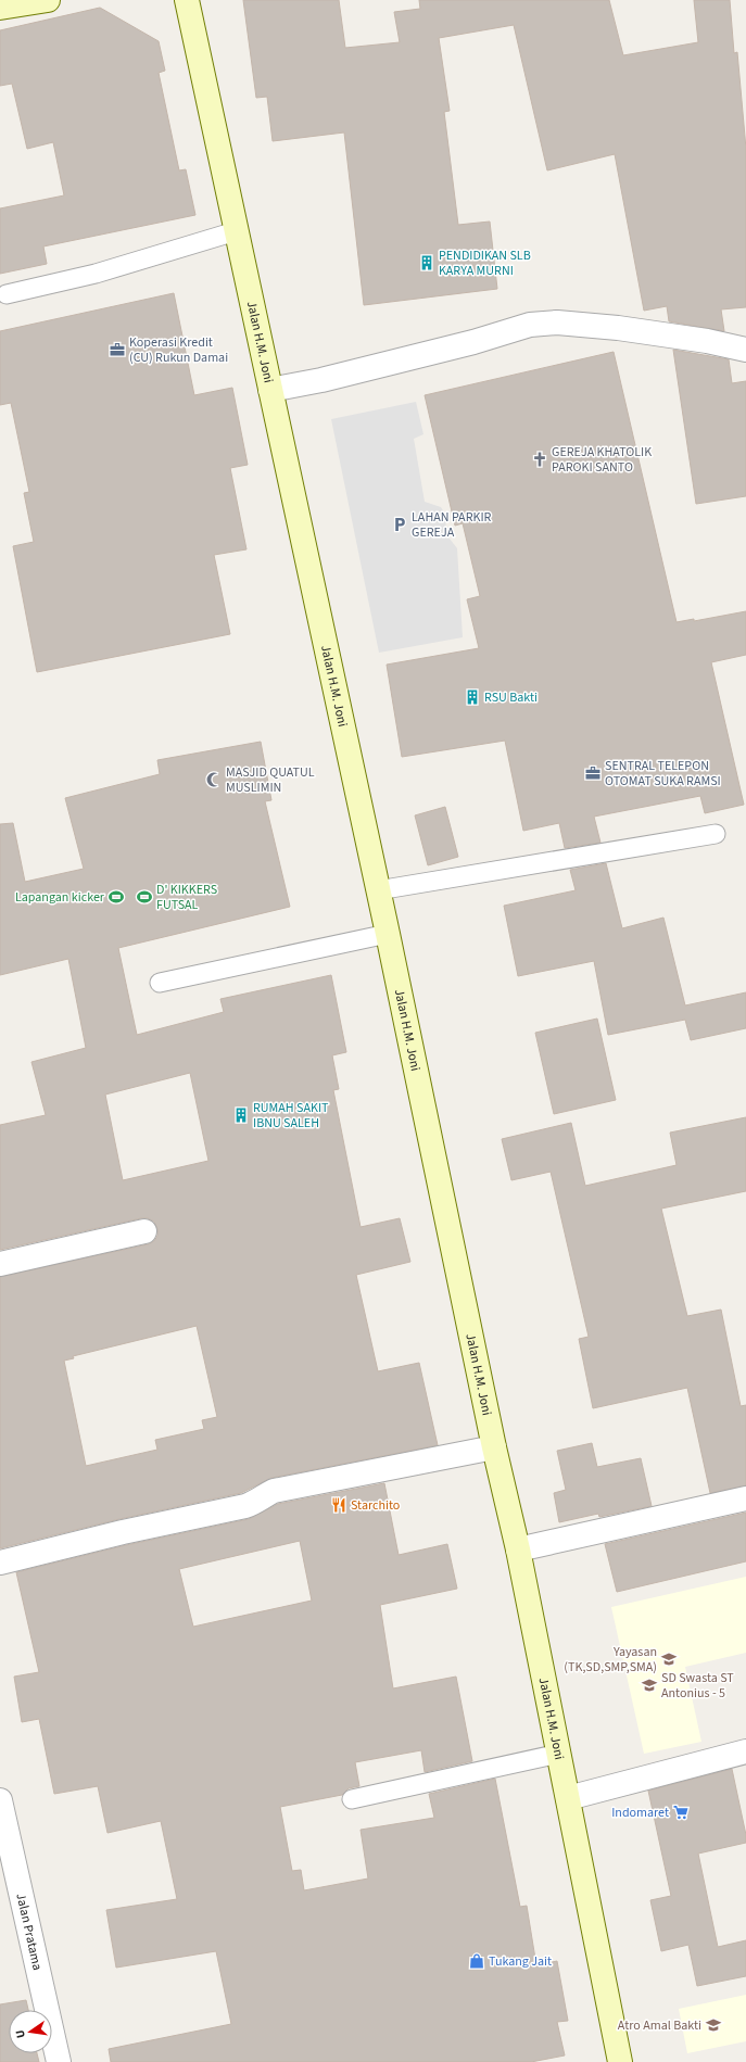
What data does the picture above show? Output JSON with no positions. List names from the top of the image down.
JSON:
{
  "streets": {
    "street": ["Jalan H.M. Joni", "Jalan Pratama"]
  },
  "places": {
    "building": ["PENDIDIKAN SLB KARYA MURNI", "RSU Bakti", "RUMAH SAKIT IBNU SALEH"],
    "office": ["Koperasi Kredit (CU) Rukun Damai", "SENTRAL TELEPON OTOMAT SUKA RAMSI"],
    "church": ["GEREJA KHATOLIK PAROKI SANTO"],
    "parking": ["LAHAN PARKIR GEREJA"],
    "mosque": ["MASJID QUATUL MUSLIMIN"],
    "sports": ["Lapangan kicker", "D' KIKKERS FUTSAL"],
    "restaurant": ["Starchito"],
    "school or university": ["Yayasan (TK,SD,SMP,SMA)", "SD Swasta ST Antonius - 5", "Atro Amal Bakti"],
    "supermarket": ["Indomaret"],
    "shop": ["Tukang Jait"]
  },
  "north": "left"
}
